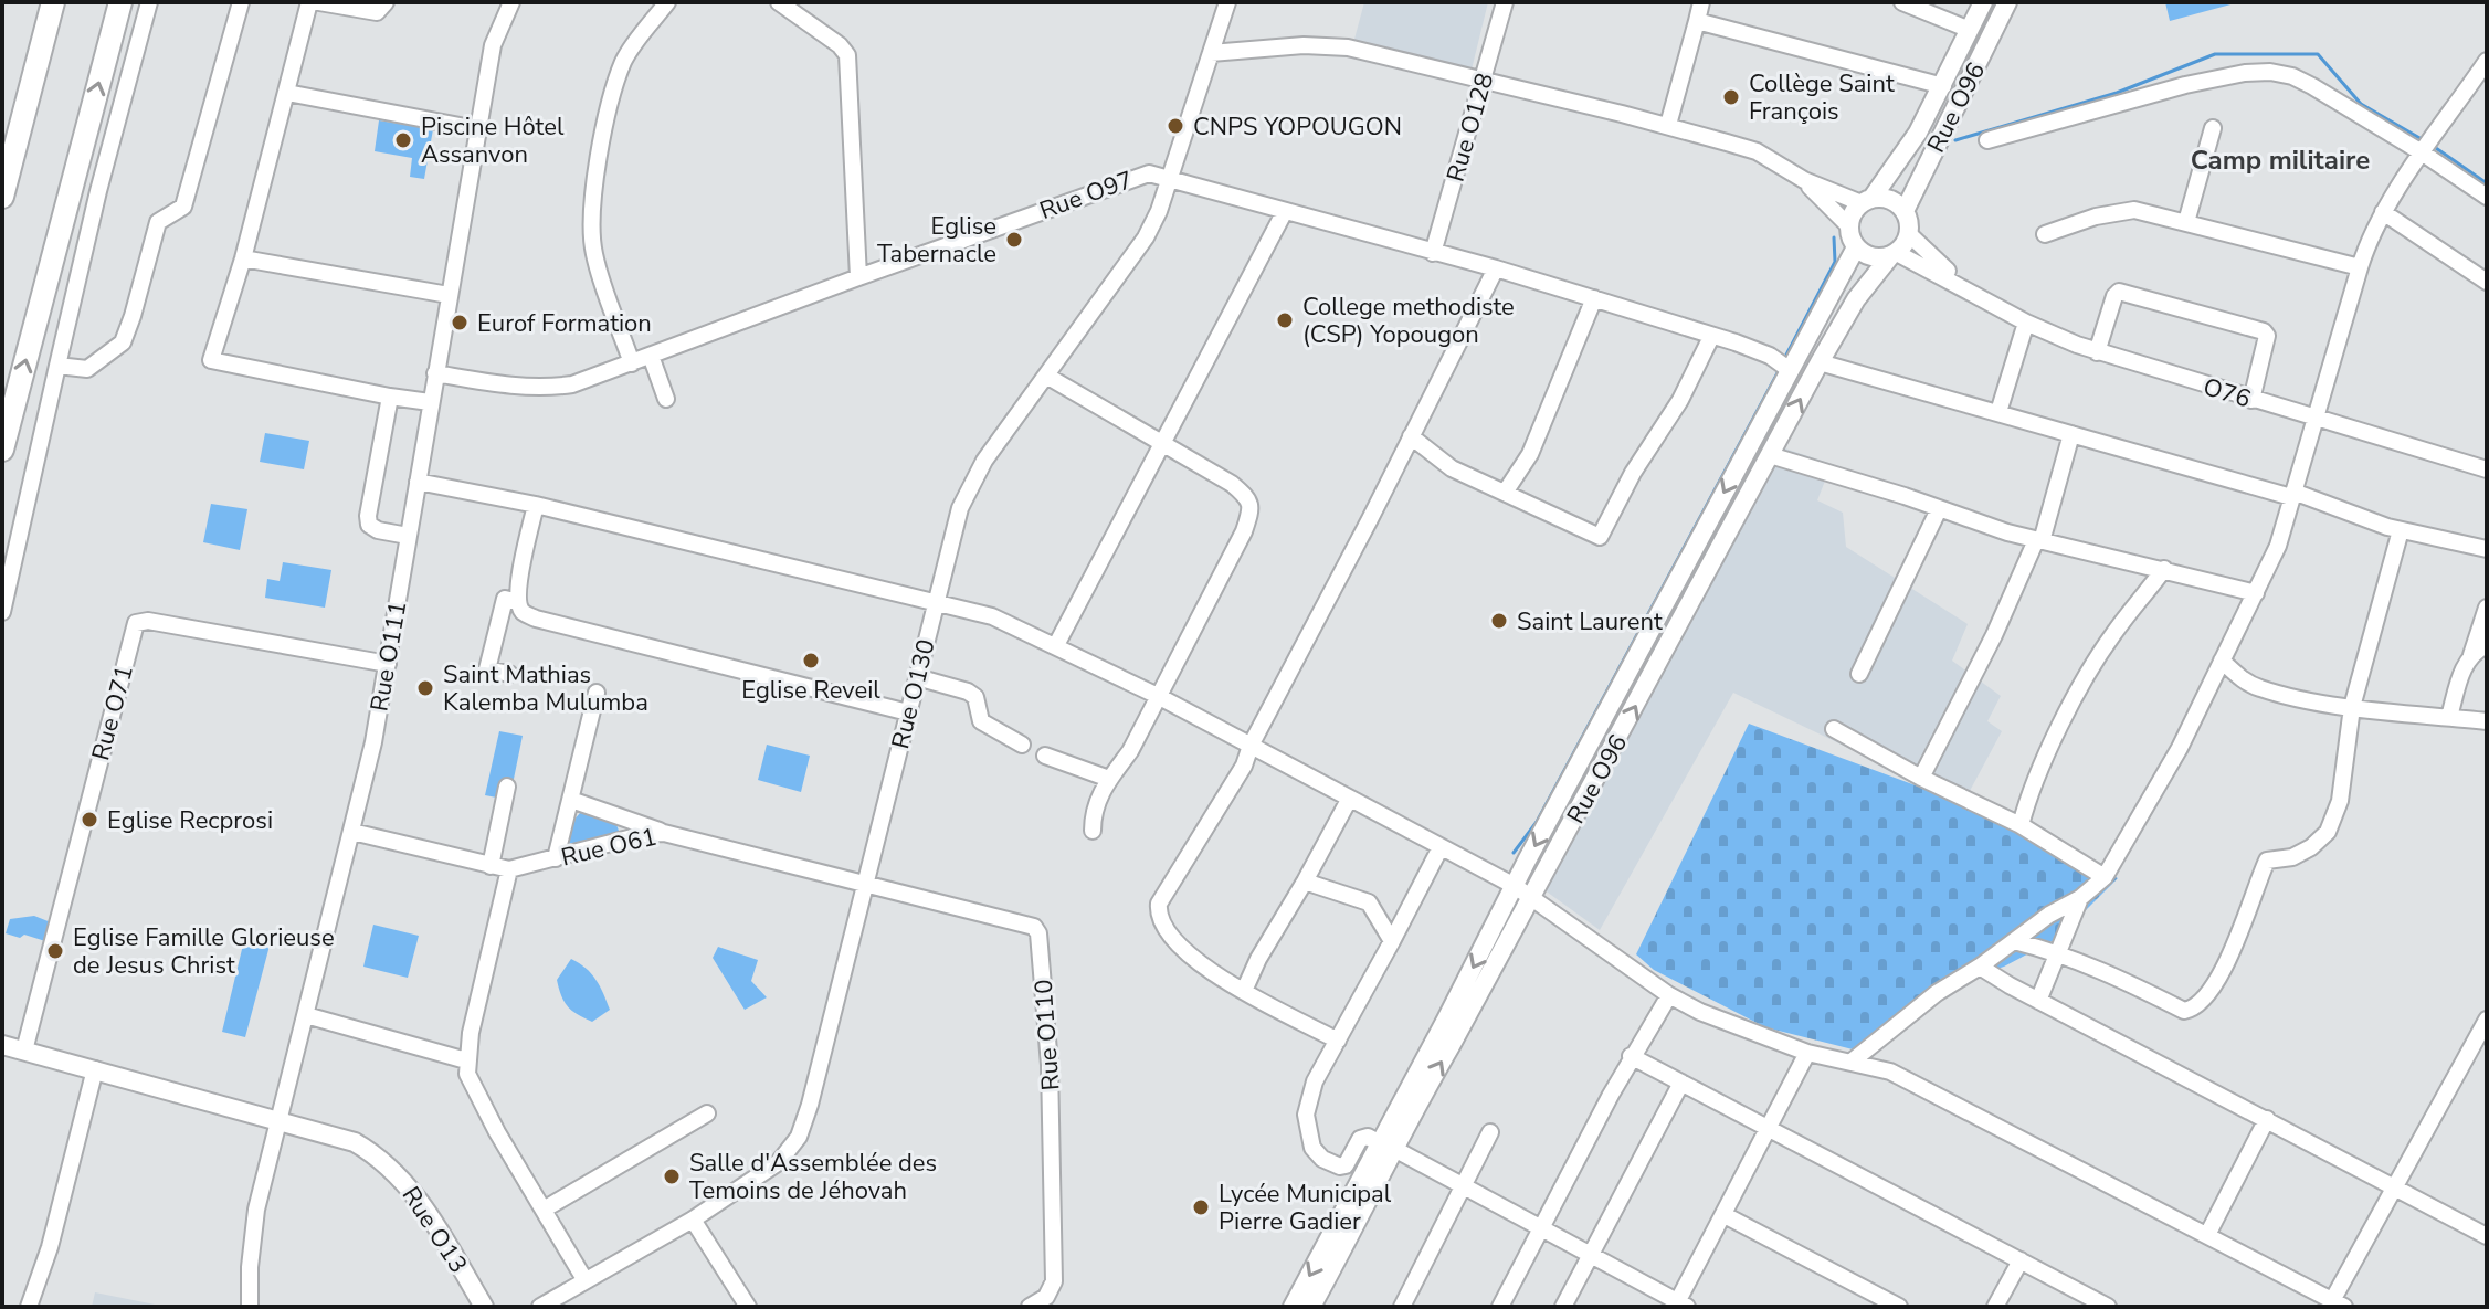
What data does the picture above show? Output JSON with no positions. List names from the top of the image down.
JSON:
{
  "streets": {
    "main road": ["Rue O96", "Rue O13"],
    "street": [
      "Rue O128",
      "Rue O97",
      "O76",
      "Rue O111",
      "Rue O130",
      "Rue O71",
      "Rue O61",
      "Rue O110"
    ]
  },
  "crossings": [
    ["Rue O96", "Rue O97"],
    ["Rue O128", "Rue O97"],
    ["Rue O97", "Rue O111"],
    ["Rue O97", "Rue O130"],
    ["Rue O111", "Rue O71"],
    ["Rue O111", "Rue O61"],
    ["Rue O111", "Rue O13"],
    ["Rue O130", "Rue O61"],
    ["Rue O130", "Rue O110"],
    ["Rue O71", "Rue O13"],
    ["Rue O61", "Rue O110"]
  ],
  "districts": ["Camp militaire"],
  "places": [
    "Collège Saint François",
    "CNPS YOPOUGON",
    "Piscine Hôtel Assanvon",
    "Eglise Tabernacle",
    "College methodiste (CSP) Yopougon",
    "Eurof Formation",
    "Saint Laurent",
    "Eglise Reveil",
    "Saint Mathias Kalemba Mulumba",
    "Eglise Recprosi",
    "Eglise Famille Glorieuse de Jesus Christ",
    "Salle d'Assemblée des Temoins de Jéhovah",
    "Lycée Municipal Pierre Gadier"
  ]
}
